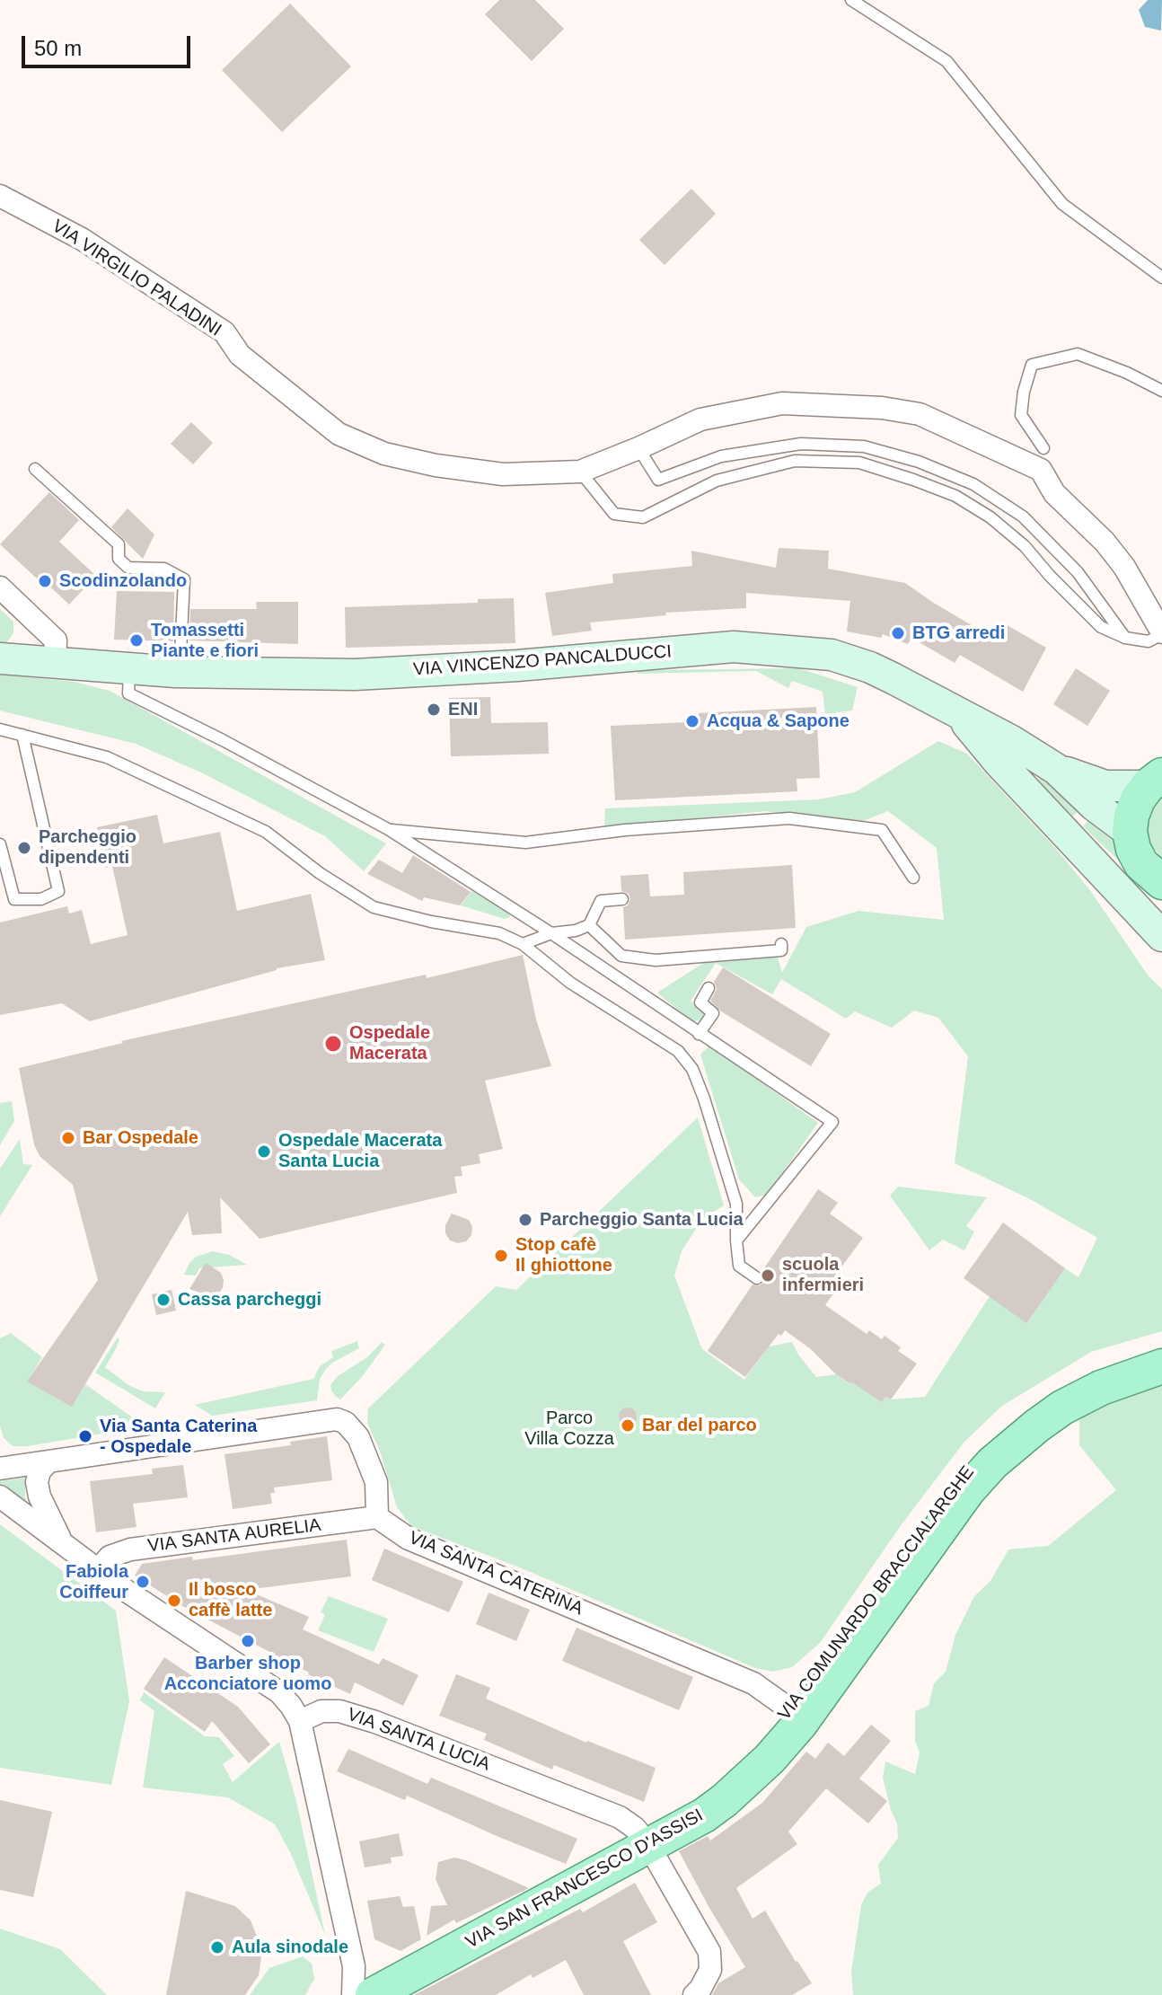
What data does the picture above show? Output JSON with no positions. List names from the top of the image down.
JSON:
{
  "streets": {
    "main road": ["VIA VINCENZO PANCALDUCCI", "VIA COMUNARDO BRACCIALARGHE", "VIA SAN FRANCESCO D'ASSISI"],
    "street": [
      "VIA VIRGILIO PALADINI",
      "VIA SANTA AURELIA",
      "VIA SANTA CATERINA",
      "VIA SANTA LUCIA"
    ]
  },
  "crossings": [
    ["VIA SANTA AURELIA", "VIA SANTA CATERINA"],
    ["VIA SANTA CATERINA", "VIA COMUNARDO BRACCIALARGHE"],
    ["VIA SANTA CATERINA", "VIA SAN FRANCESCO D'ASSISI"],
    ["VIA COMUNARDO BRACCIALARGHE", "VIA SANTA LUCIA"],
    ["VIA COMUNARDO BRACCIALARGHE", "VIA SAN FRANCESCO D'ASSISI"],
    ["VIA SANTA LUCIA", "VIA SAN FRANCESCO D'ASSISI"]
  ],
  "parks": ["Parco Villa Cozza"],
  "places": [
    "Scodinzolando",
    "BTG arredi",
    "Tomassetti Piante e fiori",
    "ENI",
    "Acqua & Sapone",
    "Parcheggio dipendenti",
    "Ospedale Macerata",
    "Bar Ospedale",
    "Ospedale Macerata Santa Lucia",
    "Parcheggio Santa Lucia",
    "Stop cafè Il ghiottone",
    "scuola infermieri",
    "Cassa parcheggi",
    "Bar del parco",
    "Via Santa Caterina - Ospedale",
    "Fabiola Coiffeur",
    "Il bosco caffè latte",
    "Barber shop Acconciatore uomo",
    "Aula sinodale"
  ],
  "scale_bar": "50 m"
}
